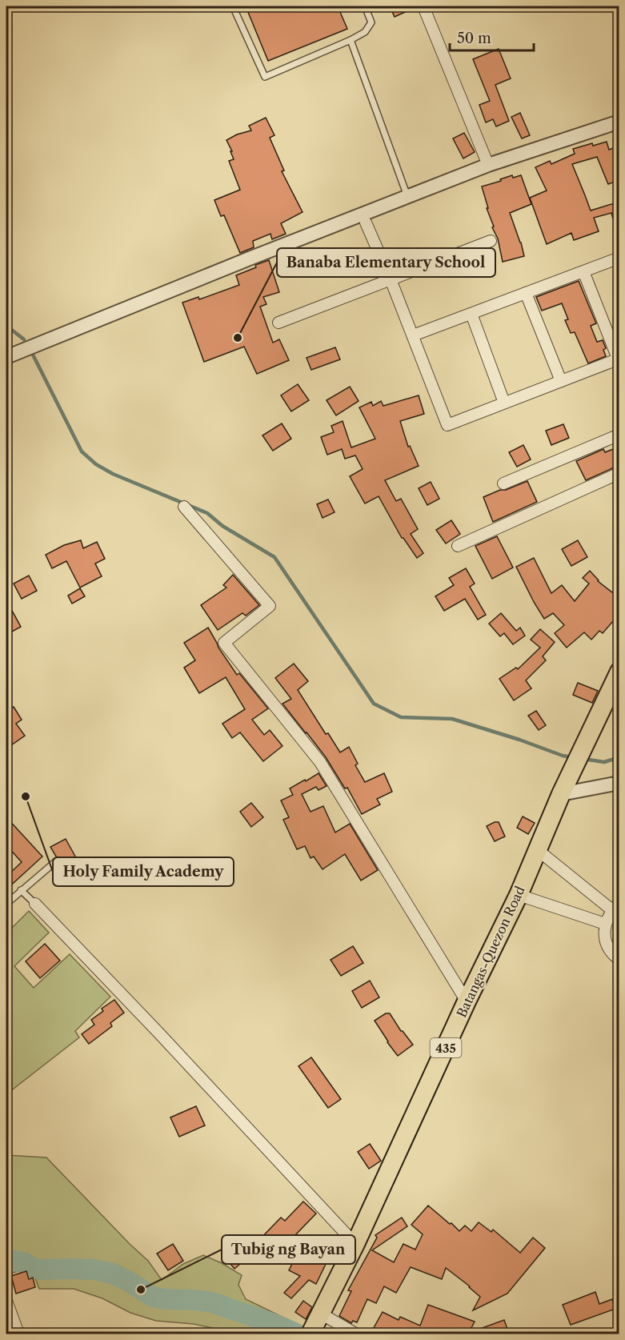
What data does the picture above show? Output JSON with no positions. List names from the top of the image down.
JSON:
{
  "streets": {
    "main road": ["Batangas-Quezon Road", "435"]
  },
  "places": ["Banaba Elementary School", "Holy Family Academy", "Tubig ng Bayan"],
  "scale_bar": "50 m"
}
